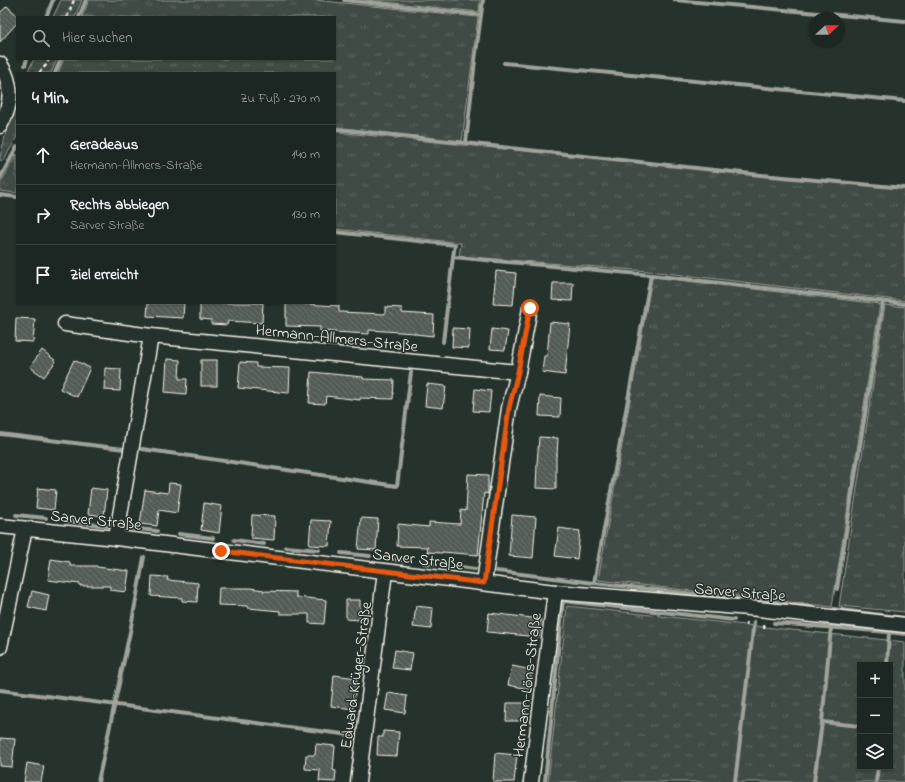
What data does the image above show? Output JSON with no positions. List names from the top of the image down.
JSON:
{
  "streets": {
    "street": [
      "Hermann-Allmers-Straße",
      "Sarver Straße",
      "Eduard-Krüger-Straße",
      "Hermann-Löns-Straße"
    ]
  },
  "crossings": [
    ["Sarver Straße", "Eduard-Krüger-Straße"],
    ["Sarver Straße", "Hermann-Löns-Straße"]
  ],
  "north": "right",
  "page": {
    "search": "Hier suchen",
    "heading": ["4 Min.", "Zu Fuß · 270 m"],
    "list": [
      ["Geradeaus", "Hermann-Allmers-Straße", "140 m"],
      ["Rechts abbiegen", "Sarver Straße", "130 m"],
      "Ziel erreicht"
    ],
    "map_buttons": ["+", "−"]
  }
}
